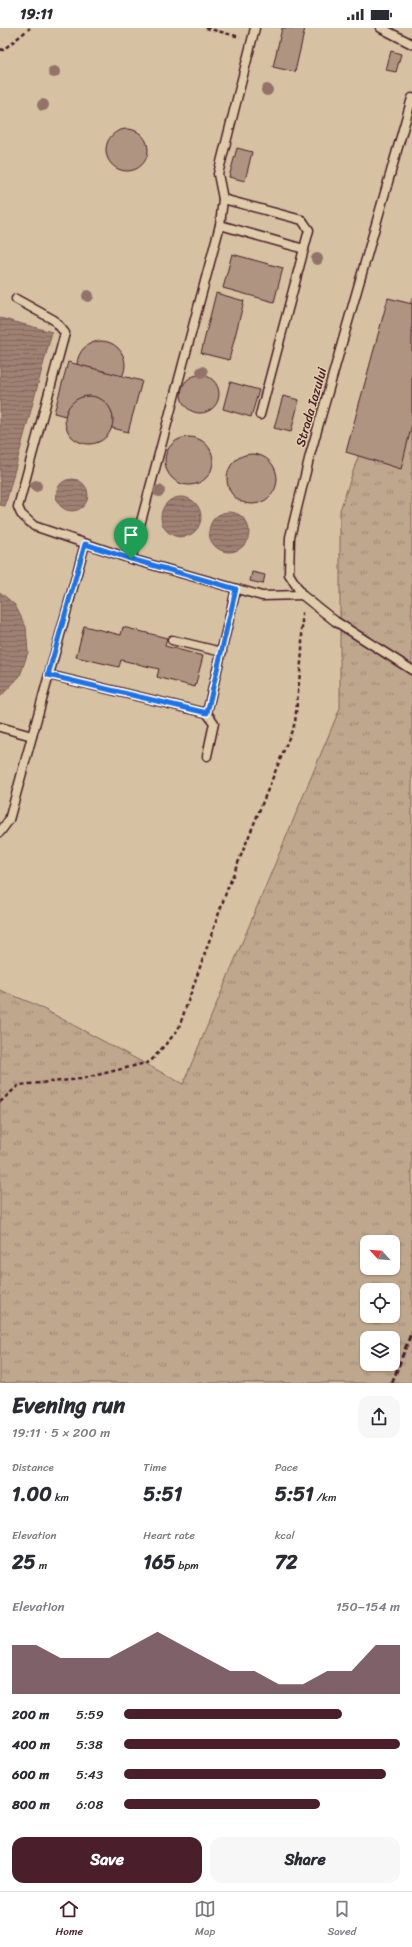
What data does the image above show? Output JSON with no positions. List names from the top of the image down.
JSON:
{
  "streets": {
    "lane": ["Strada Iazului"]
  },
  "north": "top left",
  "page": {
    "status": "19:11",
    "heading": ["Evening run", "19:11 · 5 × 200 m"],
    "stats": [
      ["Distance", "1.00 km"],
      ["Time", "5:51"],
      ["Pace", "5:51 /km"],
      ["Elevation", "25 m"],
      ["Heart rate", "165 bpm"],
      ["kcal", "72"]
    ],
    "chart": ["Elevation", "150–154 m"],
    "list": [
      {
        "name": "200 m",
        "note": "5:59"
      },
      {
        "name": "400 m",
        "note": "5:38"
      },
      {
        "name": "600 m",
        "note": "5:43"
      },
      {
        "name": "800 m",
        "note": "6:08"
      }
    ],
    "buttons": ["Save", "Share"],
    "tabs": ["Home", "Map", "Saved"]
  }
}
